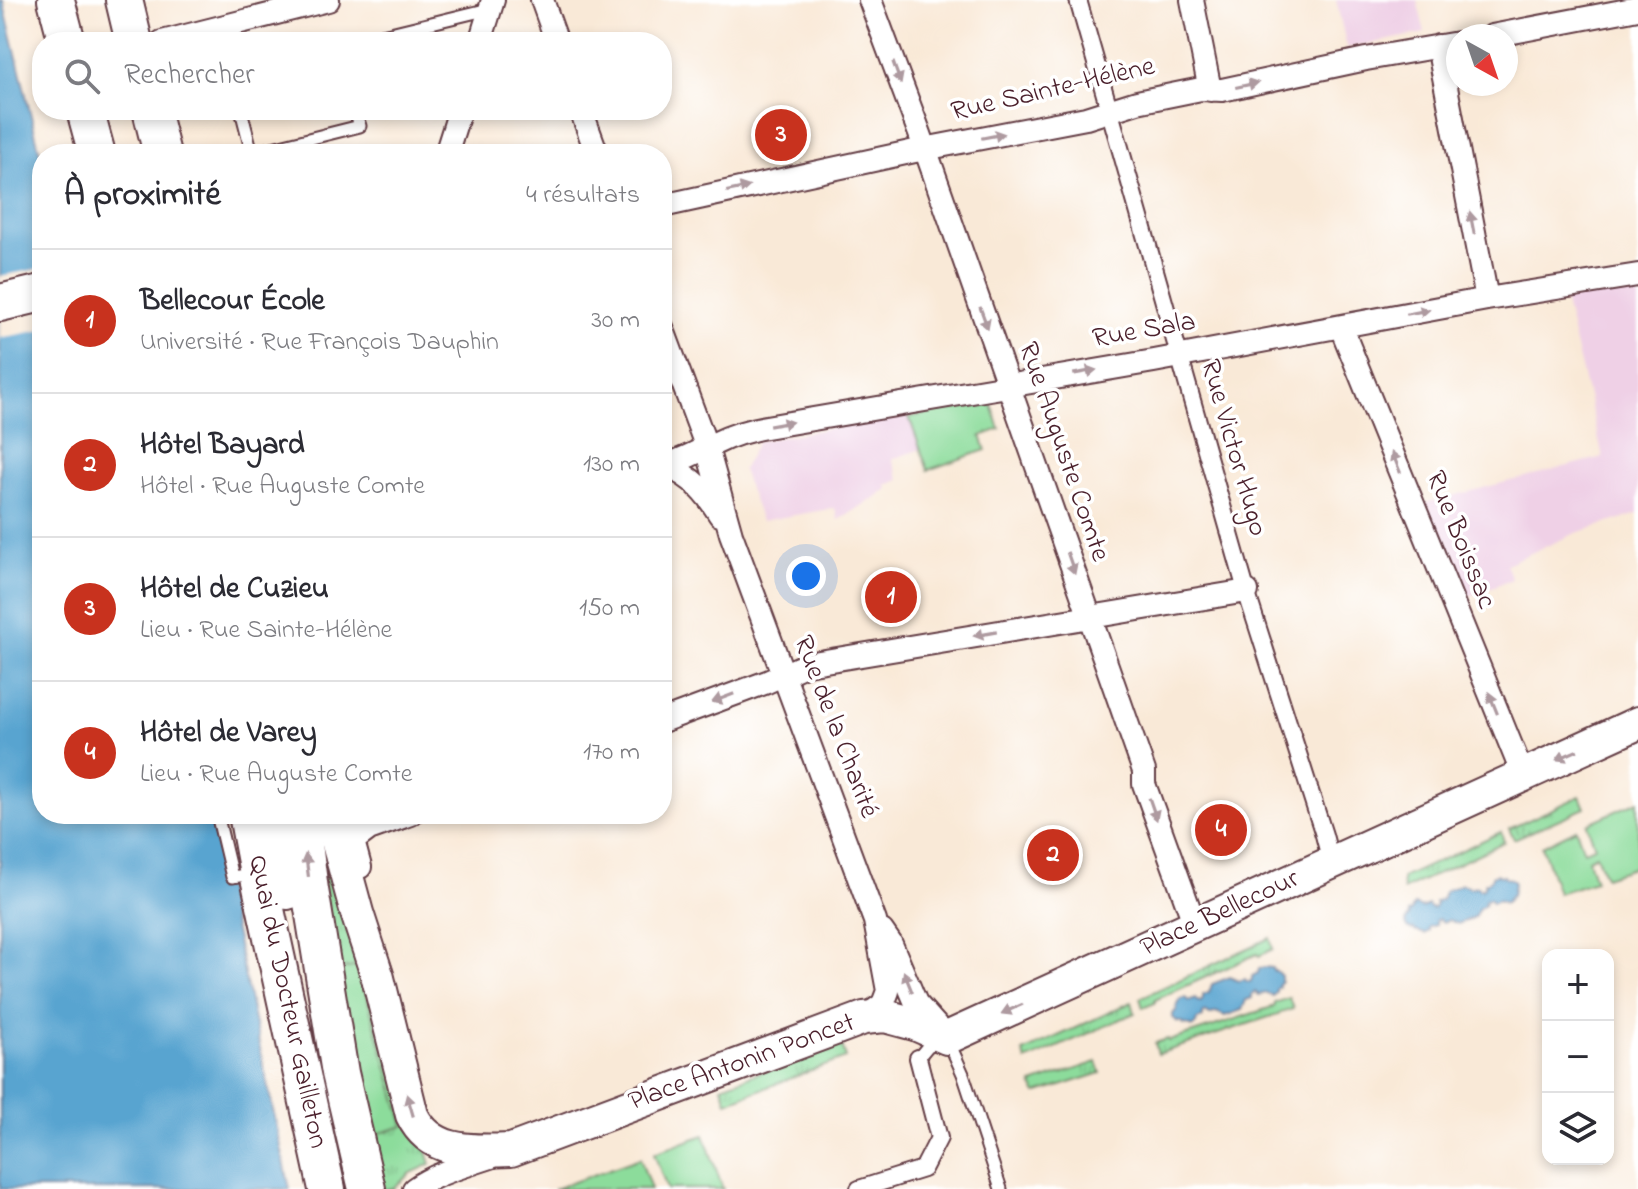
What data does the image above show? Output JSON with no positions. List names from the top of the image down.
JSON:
{
  "streets": {
    "main road": ["Place Bellecour", "Quai du Docteur Gailleton", "Place Antonin Poncet"],
    "street": [
      "Rue Sainte-Hélène",
      "Rue Sala",
      "Rue Victor Hugo",
      "Rue Auguste Comte",
      "Rue Boissac",
      "Rue de la Charité"
    ]
  },
  "crossings": [
    ["Rue Sainte-Hélène", "Rue Victor Hugo"],
    ["Rue Sainte-Hélène", "Rue Auguste Comte"],
    ["Rue Sala", "Rue Victor Hugo"],
    ["Rue Sala", "Rue Auguste Comte"],
    ["Rue Sala", "Rue Boissac"],
    ["Rue Sala", "Rue de la Charité"],
    ["Rue Victor Hugo", "Place Bellecour"],
    ["Rue Auguste Comte", "Place Bellecour"],
    ["Rue Boissac", "Place Bellecour"],
    ["Rue de la Charité", "Place Bellecour"],
    ["Rue de la Charité", "Place Antonin Poncet"],
    ["Place Bellecour", "Place Antonin Poncet"]
  ],
  "one_way": [
    "Rue Sainte-Hélène",
    "Rue Sala",
    "Rue Auguste Comte",
    "Rue Boissac",
    "Place Bellecour"
  ],
  "north": "bottom right",
  "page": {
    "search": "Rechercher",
    "pins": [
      "3",
      "1",
      "4",
      "2"
    ],
    "heading": ["À proximité", "4 résultats"],
    "list": [
      {
        "mark": "1",
        "name": "Bellecour École",
        "note": "Université · Rue François Dauphin",
        "value": "30 m"
      },
      {
        "mark": "2",
        "name": "Hôtel Bayard",
        "note": "Hôtel · Rue Auguste Comte",
        "value": "130 m"
      },
      {
        "mark": "3",
        "name": "Hôtel de Cuzieu",
        "note": "Lieu · Rue Sainte-Hélène",
        "value": "150 m"
      },
      {
        "mark": "4",
        "name": "Hôtel de Varey",
        "note": "Lieu · Rue Auguste Comte",
        "value": "170 m"
      }
    ],
    "map_buttons": ["+", "−"]
  }
}
